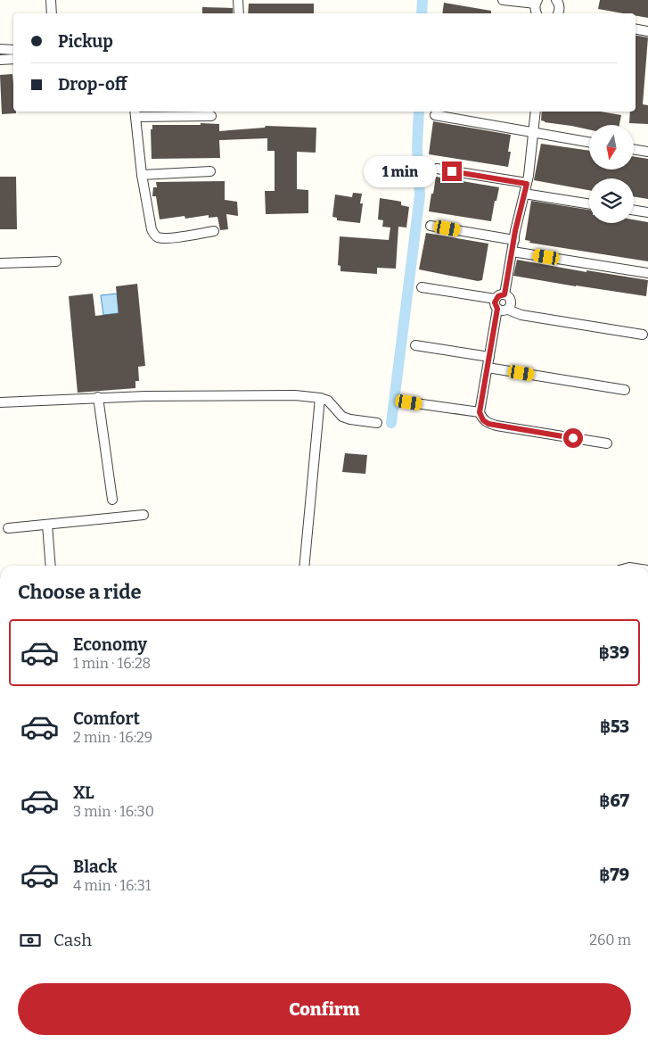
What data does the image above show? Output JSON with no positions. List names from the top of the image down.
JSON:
{
  "north": "bottom",
  "page": {
    "banner": ["Pickup", "Drop-off"],
    "bubble": "1 min",
    "heading": "Choose a ride",
    "list": [
      {
        "name": "Economy",
        "note": "1 min · 16:28",
        "value": "฿39"
      },
      {
        "name": "Comfort",
        "note": "2 min · 16:29",
        "value": "฿53"
      },
      {
        "name": "XL",
        "note": "3 min · 16:30",
        "value": "฿67"
      },
      {
        "name": "Black",
        "note": "4 min · 16:31",
        "value": "฿79"
      }
    ],
    "pay": ["Cash", "260 m"],
    "buttons": "Confirm"
  }
}
